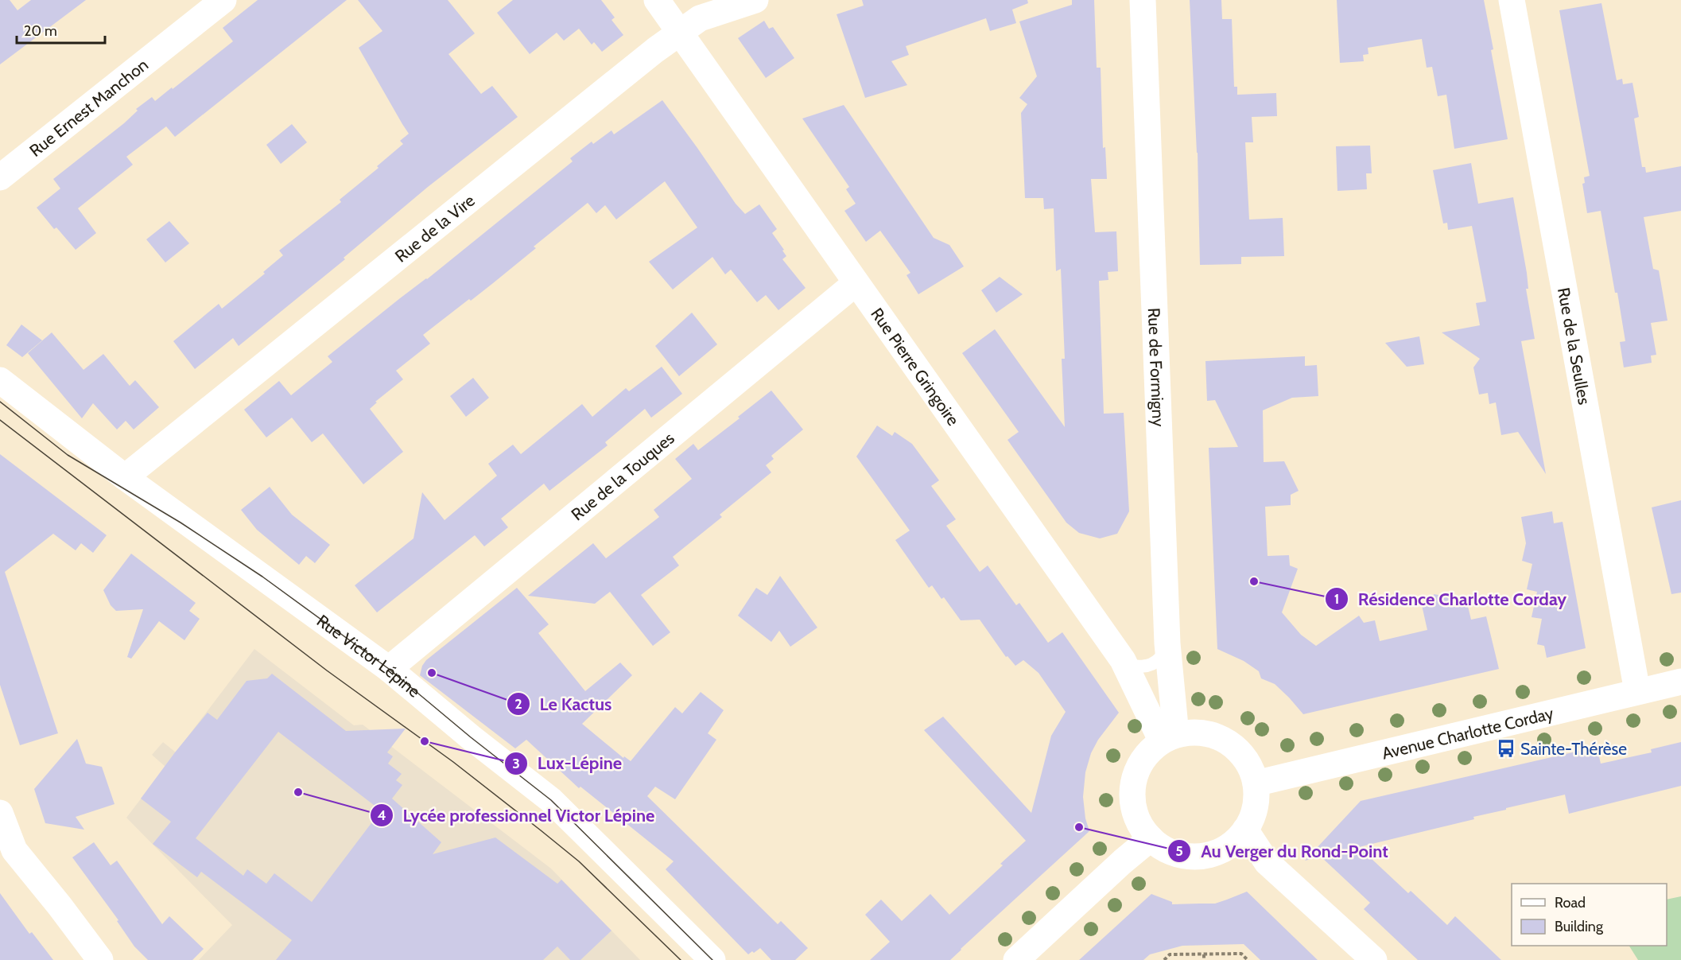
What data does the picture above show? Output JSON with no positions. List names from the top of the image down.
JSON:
{
  "streets": {
    "street": [
      "Rue Ernest Manchon",
      "Rue de la Vire",
      "Rue de la Seulles",
      "Rue Pierre Gringoire",
      "Rue de Formigny",
      "Rue de la Touques",
      "Rue Victor Lépine",
      "Avenue Charlotte Corday"
    ]
  },
  "crossings": [
    ["Rue de la Vire", "Rue Pierre Gringoire"],
    ["Rue de la Vire", "Rue Victor Lépine"],
    ["Rue de la Seulles", "Avenue Charlotte Corday"],
    ["Rue Pierre Gringoire", "Rue de Formigny"],
    ["Rue Pierre Gringoire", "Rue de la Touques"],
    ["Rue Pierre Gringoire", "Avenue Charlotte Corday"],
    ["Rue de Formigny", "Avenue Charlotte Corday"],
    ["Rue de la Touques", "Rue Victor Lépine"]
  ],
  "places": {
    "other": [
      "Résidence Charlotte Corday",
      "Le Kactus",
      "Lux-Lépine",
      "Lycée professionnel Victor Lépine",
      "Au Verger du Rond-Point"
    ],
    "bus stop": ["Sainte-Thérèse"]
  },
  "legend": ["Road", "Building"],
  "scale_bar": "20 m"
}
